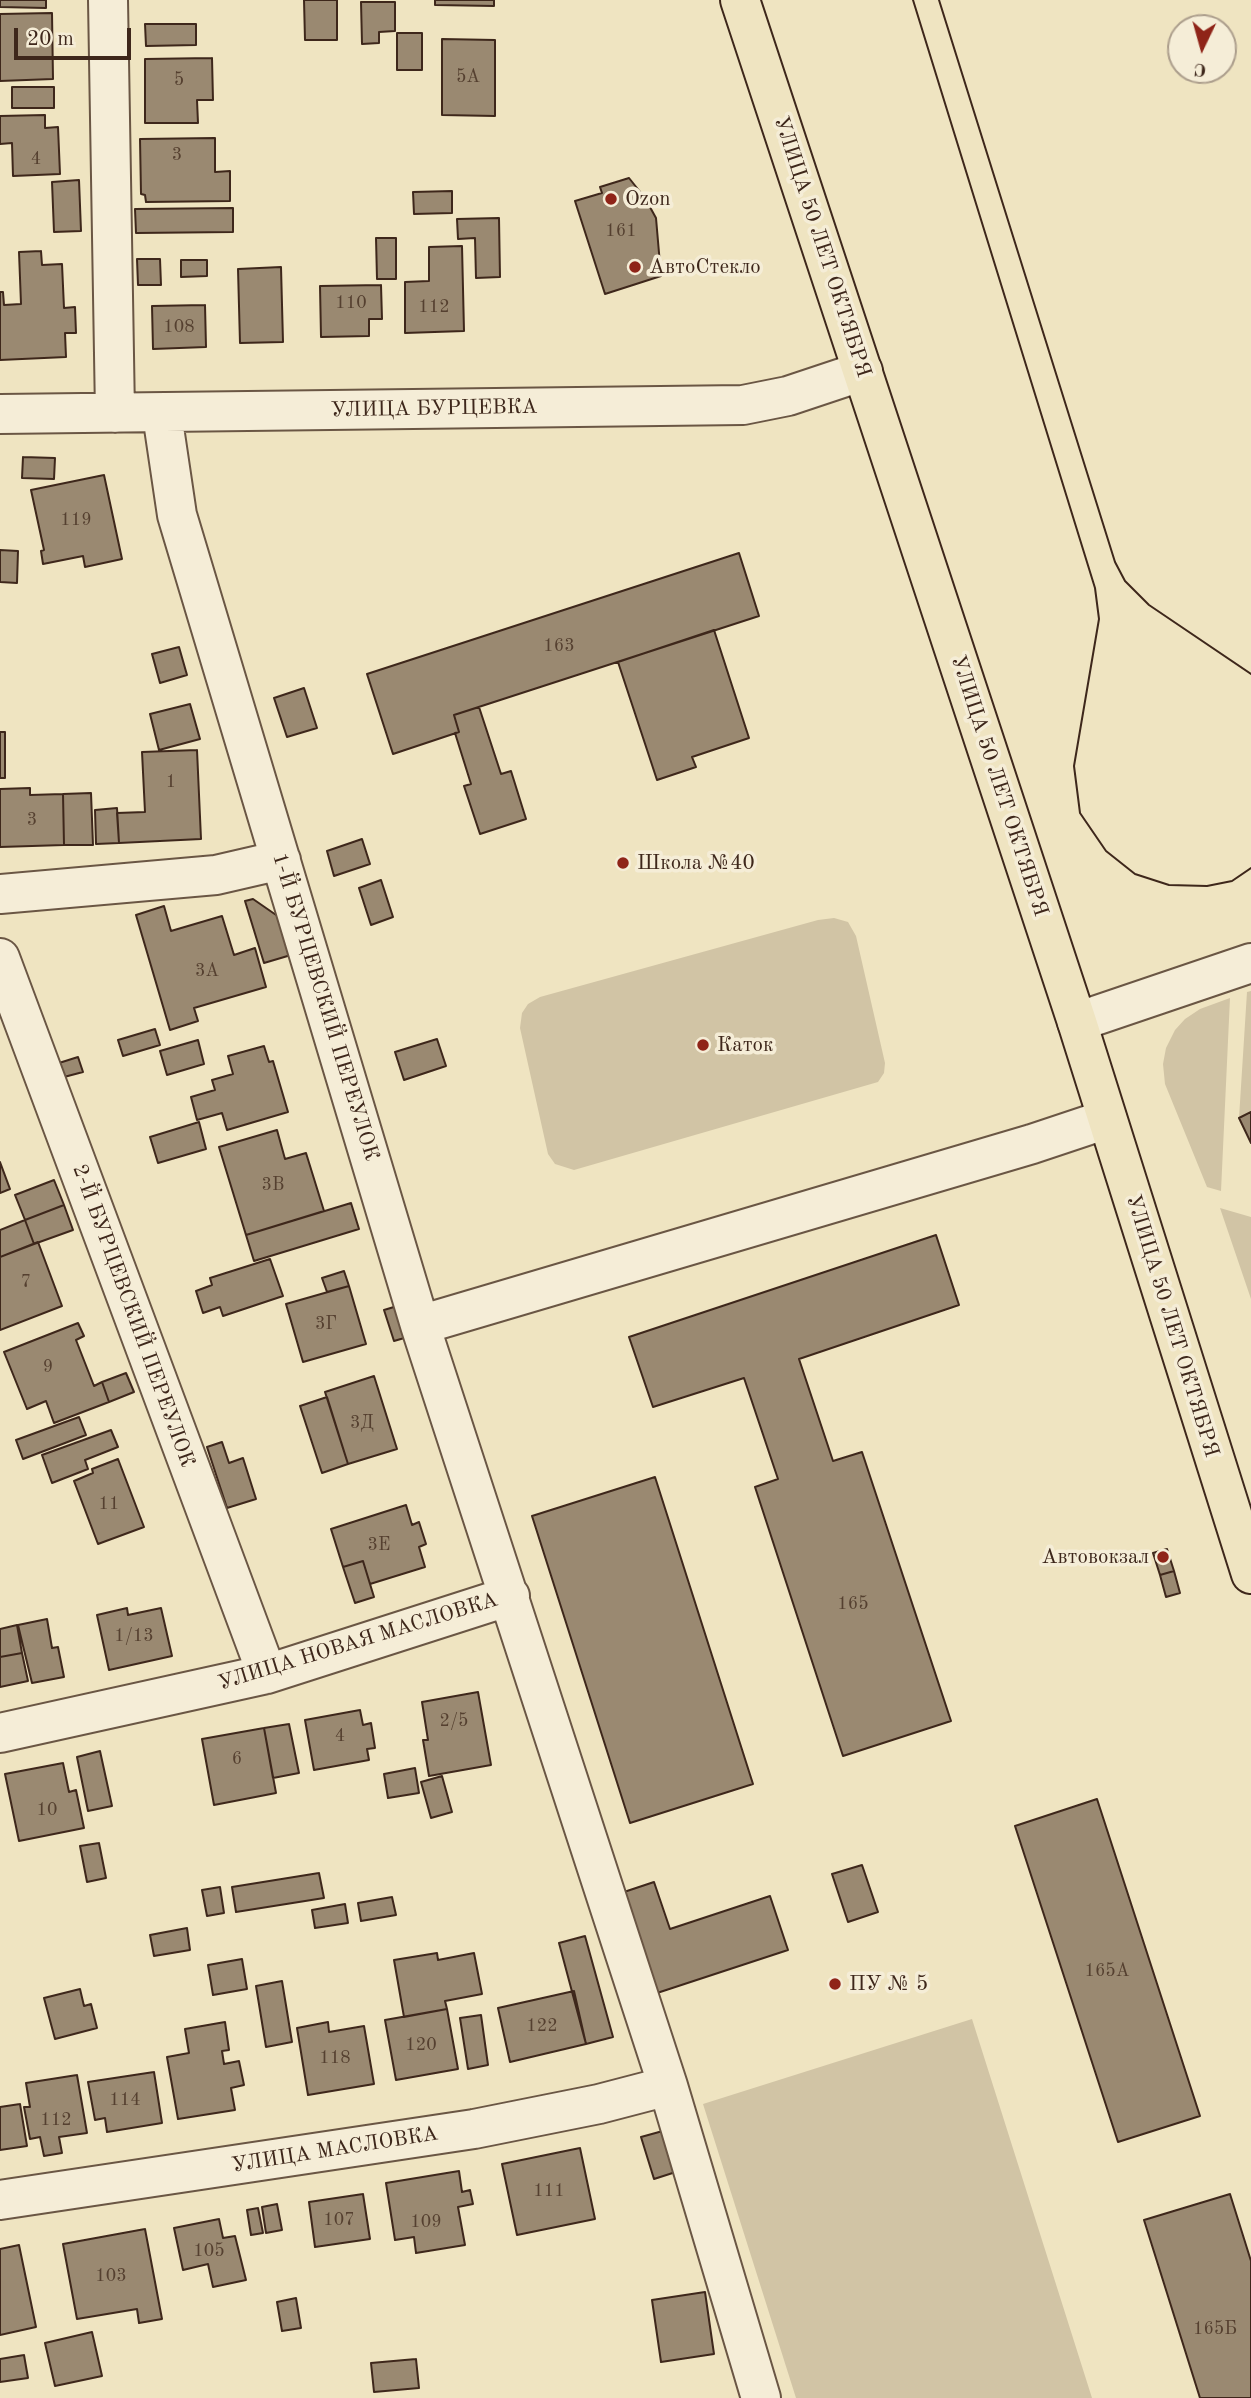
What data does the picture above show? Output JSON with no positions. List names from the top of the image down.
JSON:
{
  "streets": {
    "main road": ["УЛИЦА 50 ЛЕТ ОКТЯБРЯ"],
    "street": [
      "УЛИЦА БУРЦЕВКА",
      "1-Й БУРЦЕВСКИЙ ПЕРЕУЛОК",
      "2-Й БУРЦЕВСКИЙ ПЕРЕУЛОК",
      "УЛИЦА НОВАЯ МАСЛОВКА",
      "УЛИЦА МАСЛОВКА"
    ]
  },
  "crossings": [
    ["УЛИЦА 50 ЛЕТ ОКТЯБРЯ", "УЛИЦА БУРЦЕВКА"],
    ["УЛИЦА БУРЦЕВКА", "1-Й БУРЦЕВСКИЙ ПЕРЕУЛОК"],
    ["1-Й БУРЦЕВСКИЙ ПЕРЕУЛОК", "УЛИЦА НОВАЯ МАСЛОВКА"],
    ["1-Й БУРЦЕВСКИЙ ПЕРЕУЛОК", "УЛИЦА МАСЛОВКА"],
    ["2-Й БУРЦЕВСКИЙ ПЕРЕУЛОК", "УЛИЦА НОВАЯ МАСЛОВКА"]
  ],
  "places": [
    "Ozon",
    "АвтоСтекло",
    "Школа №40",
    "Каток",
    "Автовокзал",
    "ПУ № 5"
  ],
  "house_numbers": [
    "5А",
    "5",
    "3",
    "4",
    "161",
    "110",
    "112",
    "108",
    "119",
    "163",
    "1",
    "3",
    "3А",
    "3В",
    "7",
    "3Г",
    "9",
    "3Д",
    "11",
    "3Е",
    "165",
    "1/13",
    "2/5",
    "4",
    "6",
    "10",
    "165А",
    "122",
    "120",
    "118",
    "114",
    "112",
    "111",
    "107",
    "109",
    "105",
    "103",
    "165Б"
  ],
  "scale_bar": "20 m",
  "north": "bottom"
}
